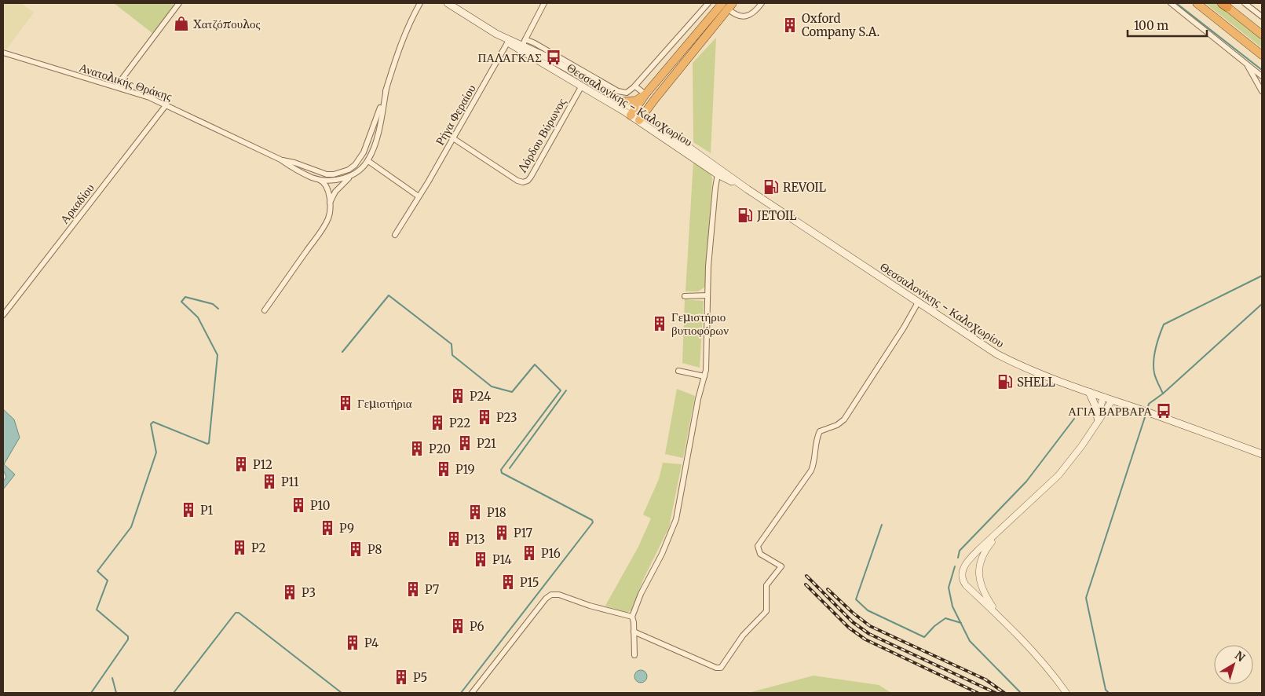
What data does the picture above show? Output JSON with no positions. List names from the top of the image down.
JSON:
{
  "streets": {
    "main road": ["Θεσσαλονίκης - Καλοχωρίου"],
    "street": [
      "Ανατολικής Θράκης",
      "Ρήγα Φεραίου",
      "Λόρδου Βύρωνος",
      "Αρκαδίου"
    ]
  },
  "crossings": [
    ["Ανατολικής Θράκης", "Αρκαδίου"],
    ["Θεσσαλονίκης - Καλοχωρίου", "Ρήγα Φεραίου"],
    ["Θεσσαλονίκης - Καλοχωρίου", "Λόρδου Βύρωνος"],
    ["Ρήγα Φεραίου", "Λόρδου Βύρωνος"]
  ],
  "places": {
    "shop": ["Χατζόπουλος"],
    "building": [
      "Oxford Company S.A.",
      "Γεμιστήριο βυτιοφόρων",
      "P24",
      "Γεμιστήρια",
      "P23",
      "P22",
      "P21",
      "P20",
      "P12",
      "P19",
      "P11",
      "P10",
      "P1",
      "P18",
      "P9",
      "P17",
      "P13",
      "P2",
      "P8",
      "P16",
      "P14",
      "P15",
      "P7",
      "P3",
      "P6",
      "P4",
      "P5"
    ],
    "bus stop": ["ΠΑΛΑΓΚΑΣ", "ΑΓΙΑ ΒΑΡΒΑΡΑ"],
    "fuel station": ["REVOIL", "JETOIL", "SHELL"]
  },
  "scale_bar": "100 m",
  "north": "top right"
}
